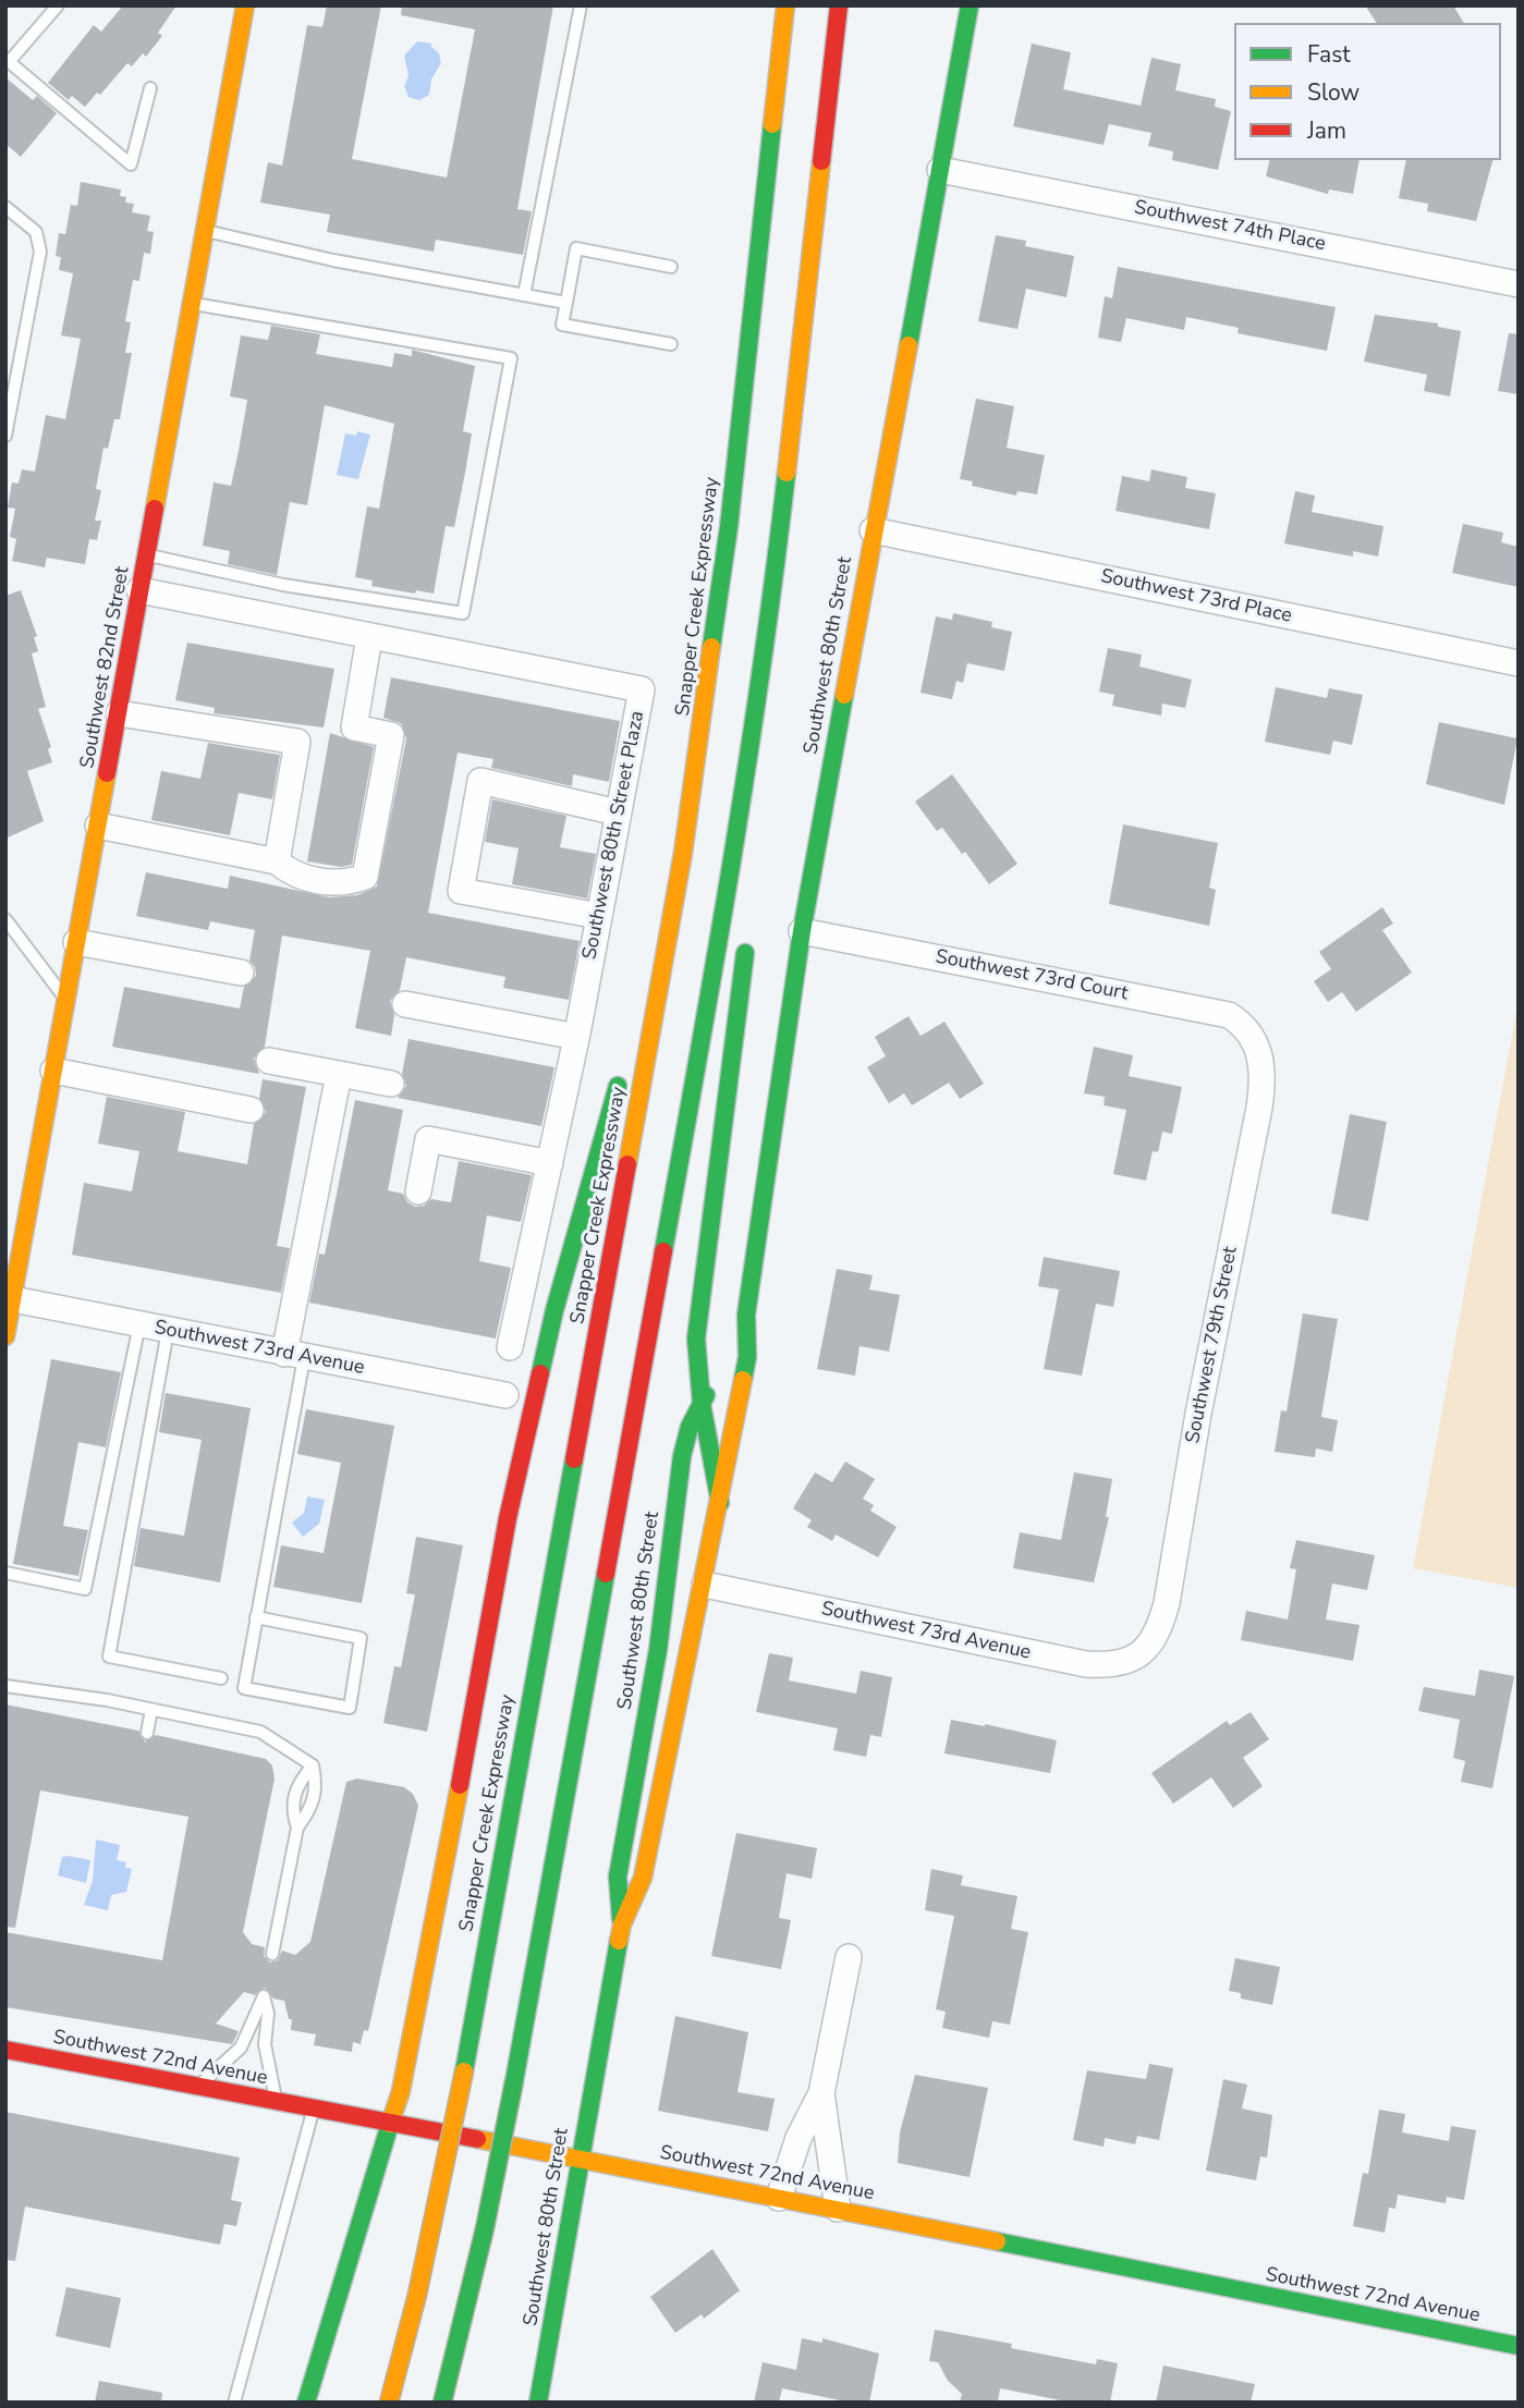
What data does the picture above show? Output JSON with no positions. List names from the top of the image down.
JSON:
{
  "streets": {
    "main road": [
      "Snapper Creek Expressway",
      "Southwest 80th Street",
      "Southwest 82nd Street",
      "Southwest 72nd Avenue"
    ],
    "street": [
      "Southwest 74th Place",
      "Southwest 73rd Place",
      "Southwest 80th Street Plaza",
      "Southwest 73rd Court",
      "Southwest 79th Street",
      "Southwest 73rd Avenue"
    ]
  },
  "crossings": [
    ["Southwest 74th Place", "Southwest 80th Street"],
    ["Southwest 73rd Place", "Southwest 80th Street"],
    ["Southwest 80th Street", "Southwest 73rd Court"],
    ["Southwest 80th Street", "Southwest 73rd Avenue"],
    ["Southwest 80th Street", "Southwest 72nd Avenue"],
    ["Southwest 82nd Street", "Southwest 80th Street Plaza"],
    ["Southwest 82nd Street", "Southwest 73rd Avenue"],
    ["Southwest 73rd Court", "Southwest 79th Street"],
    ["Southwest 79th Street", "Southwest 73rd Avenue"]
  ],
  "legend": ["Fast", "Slow", "Jam"]
}
